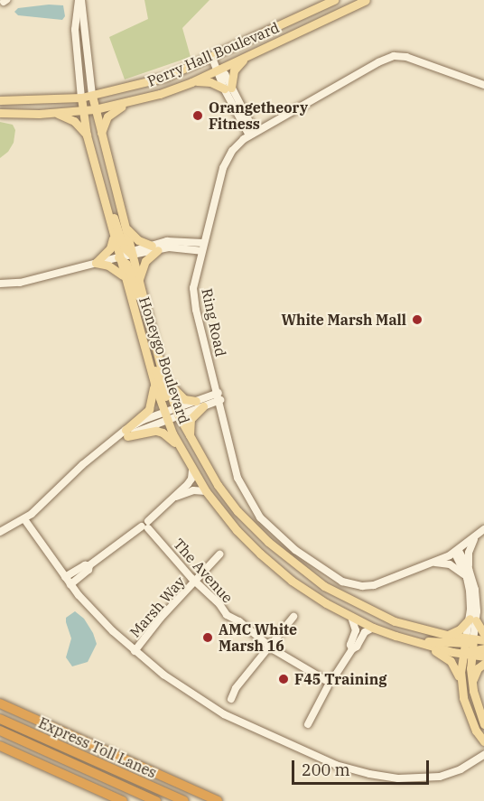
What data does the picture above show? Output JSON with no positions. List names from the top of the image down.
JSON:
{
  "streets": {
    "highway": ["Express Toll Lanes"],
    "main road": ["Perry Hall Boulevard", "Honeygo Boulevard"],
    "street": ["Ring Road", "The Avenue", "Marsh Way"]
  },
  "crossings": [
    ["Perry Hall Boulevard", "Honeygo Boulevard"],
    ["The Avenue", "Marsh Way"]
  ],
  "places": [
    "Orangetheory Fitness",
    "White Marsh Mall",
    "AMC White Marsh 16",
    "F45 Training"
  ],
  "scale_bar": "200 m"
}
